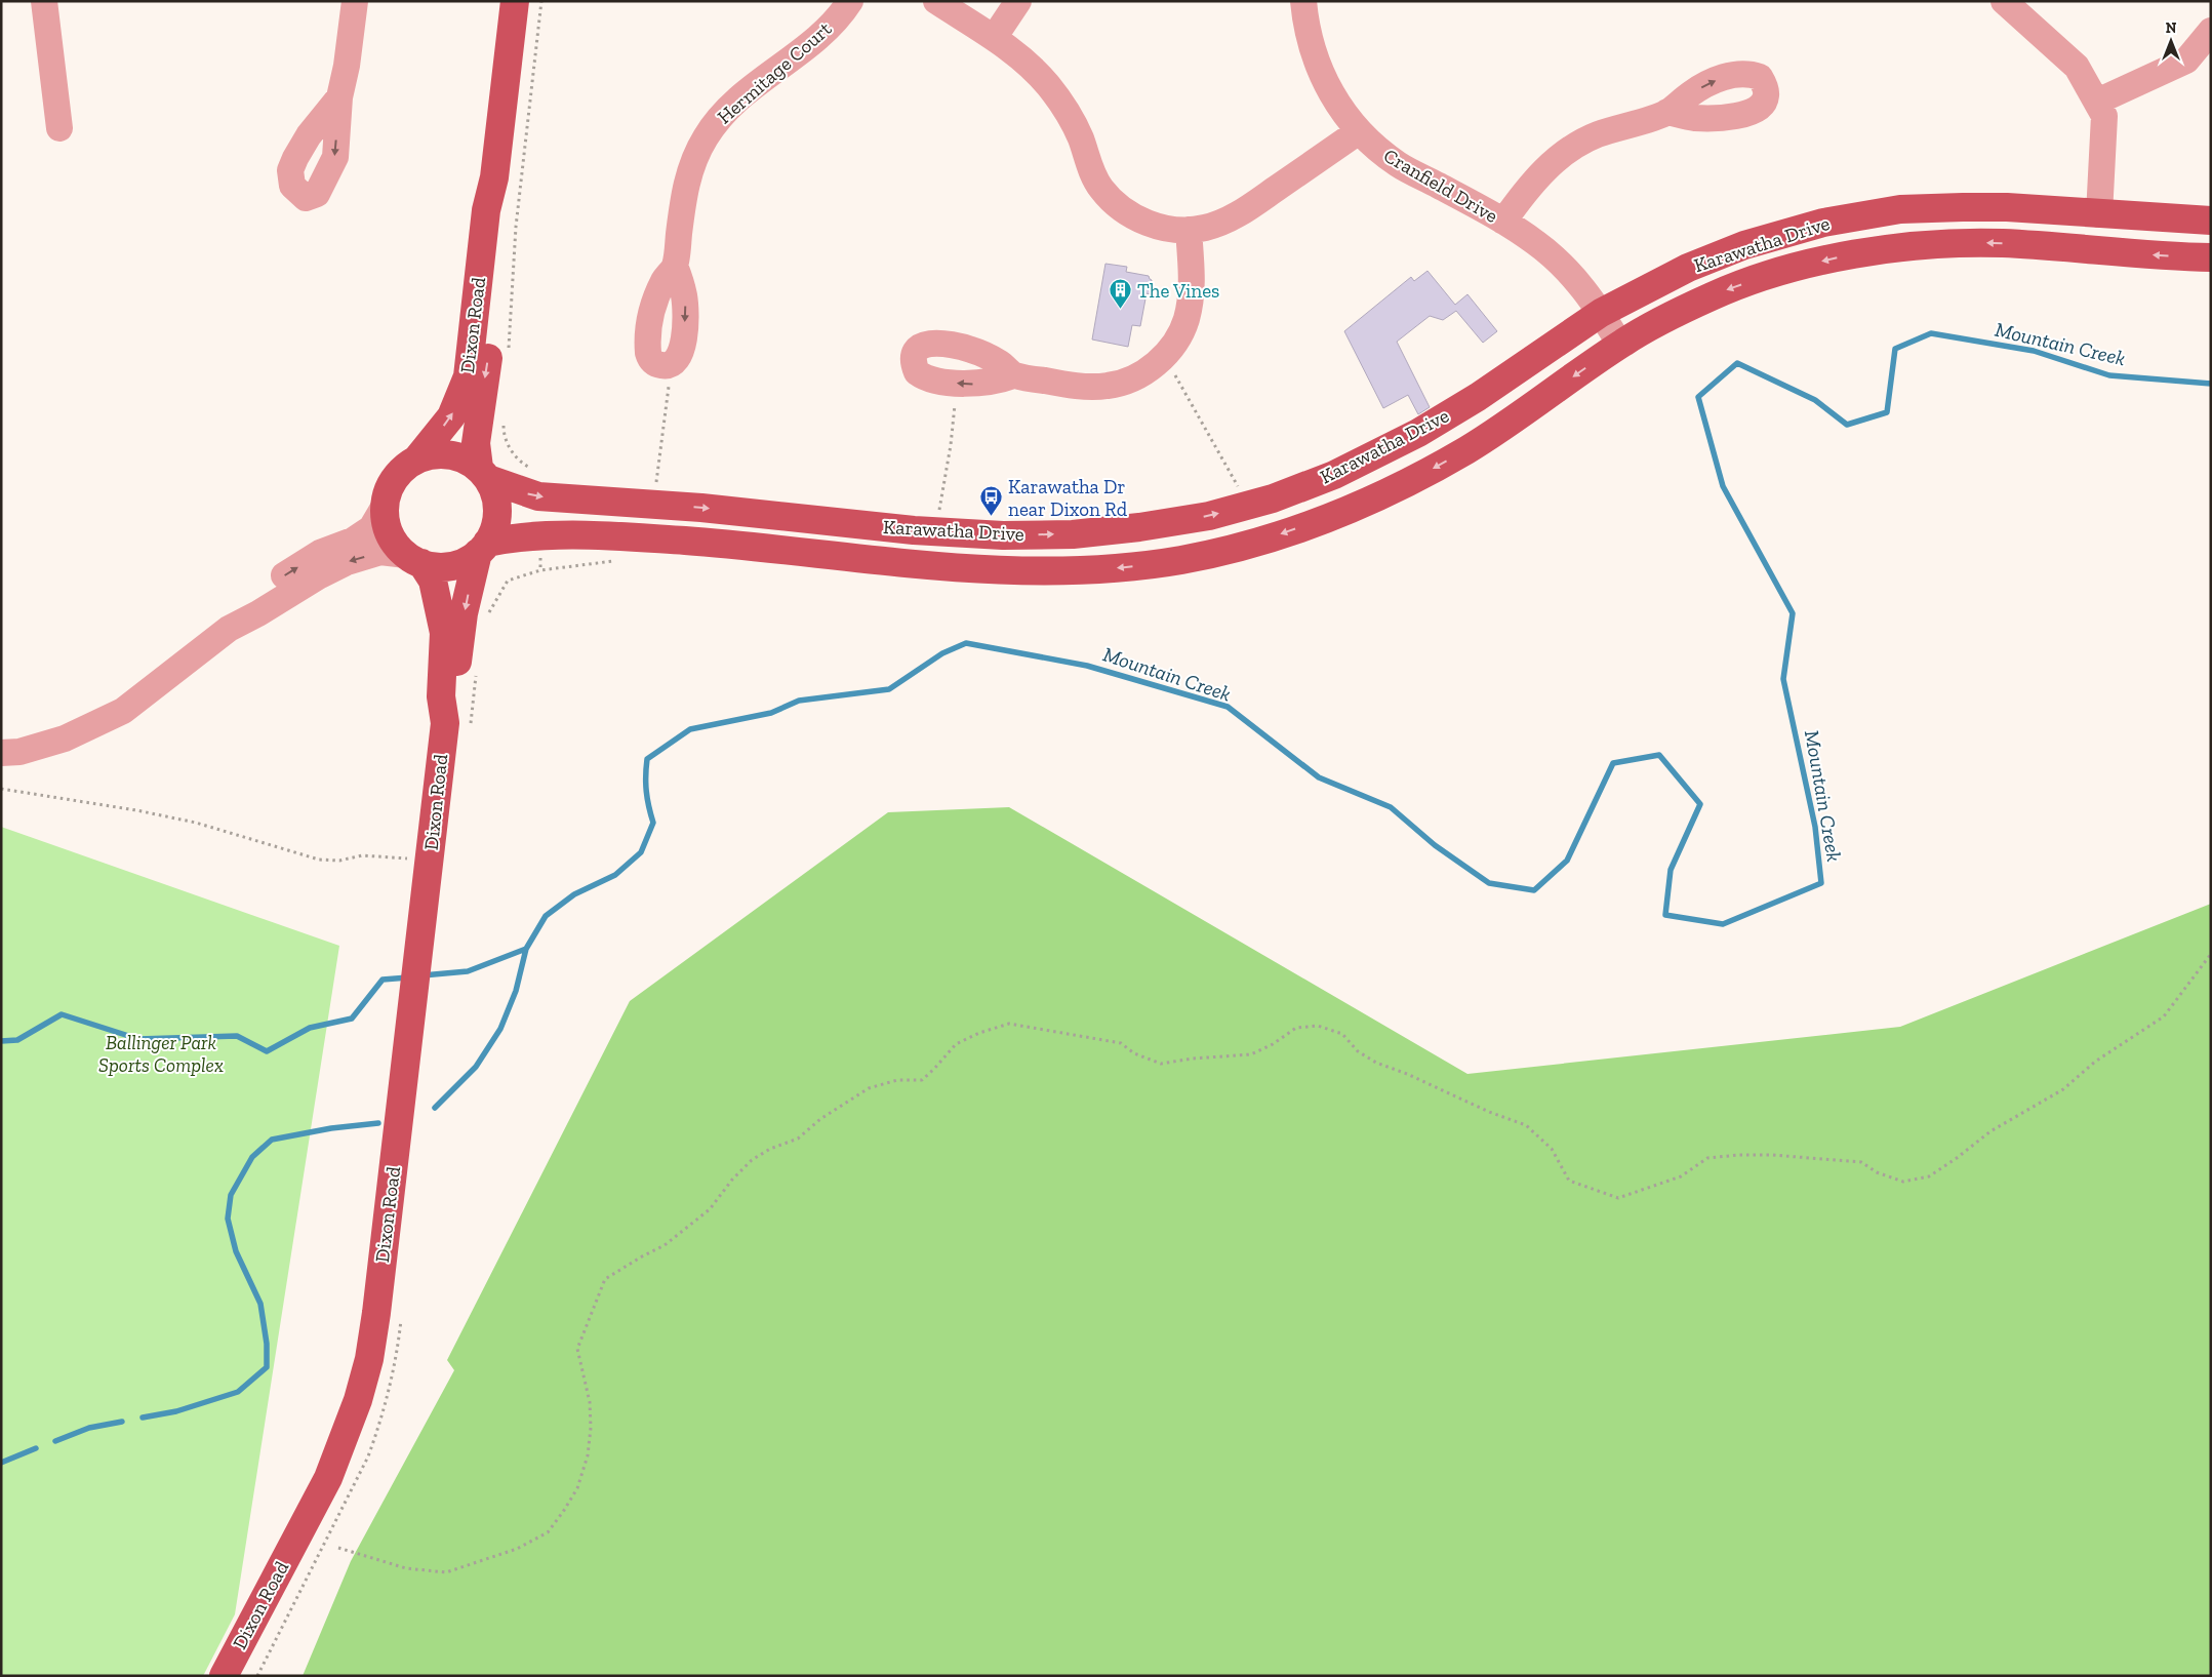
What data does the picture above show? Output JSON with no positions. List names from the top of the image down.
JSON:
{
  "streets": {
    "main road": ["Karawatha Drive", "Dixon Road"],
    "street": ["Hermitage Court", "Cranfield Drive"]
  },
  "crossings": [
    ["Cranfield Drive", "Karawatha Drive"],
    ["Karawatha Drive", "Dixon Road"]
  ],
  "water": ["Mountain Creek"],
  "parks": ["Ballinger Park Sports Complex"],
  "places": {
    "building": ["The Vines"],
    "bus stop": ["Karawatha Dr near Dixon Rd"]
  },
  "north": "top"
}
